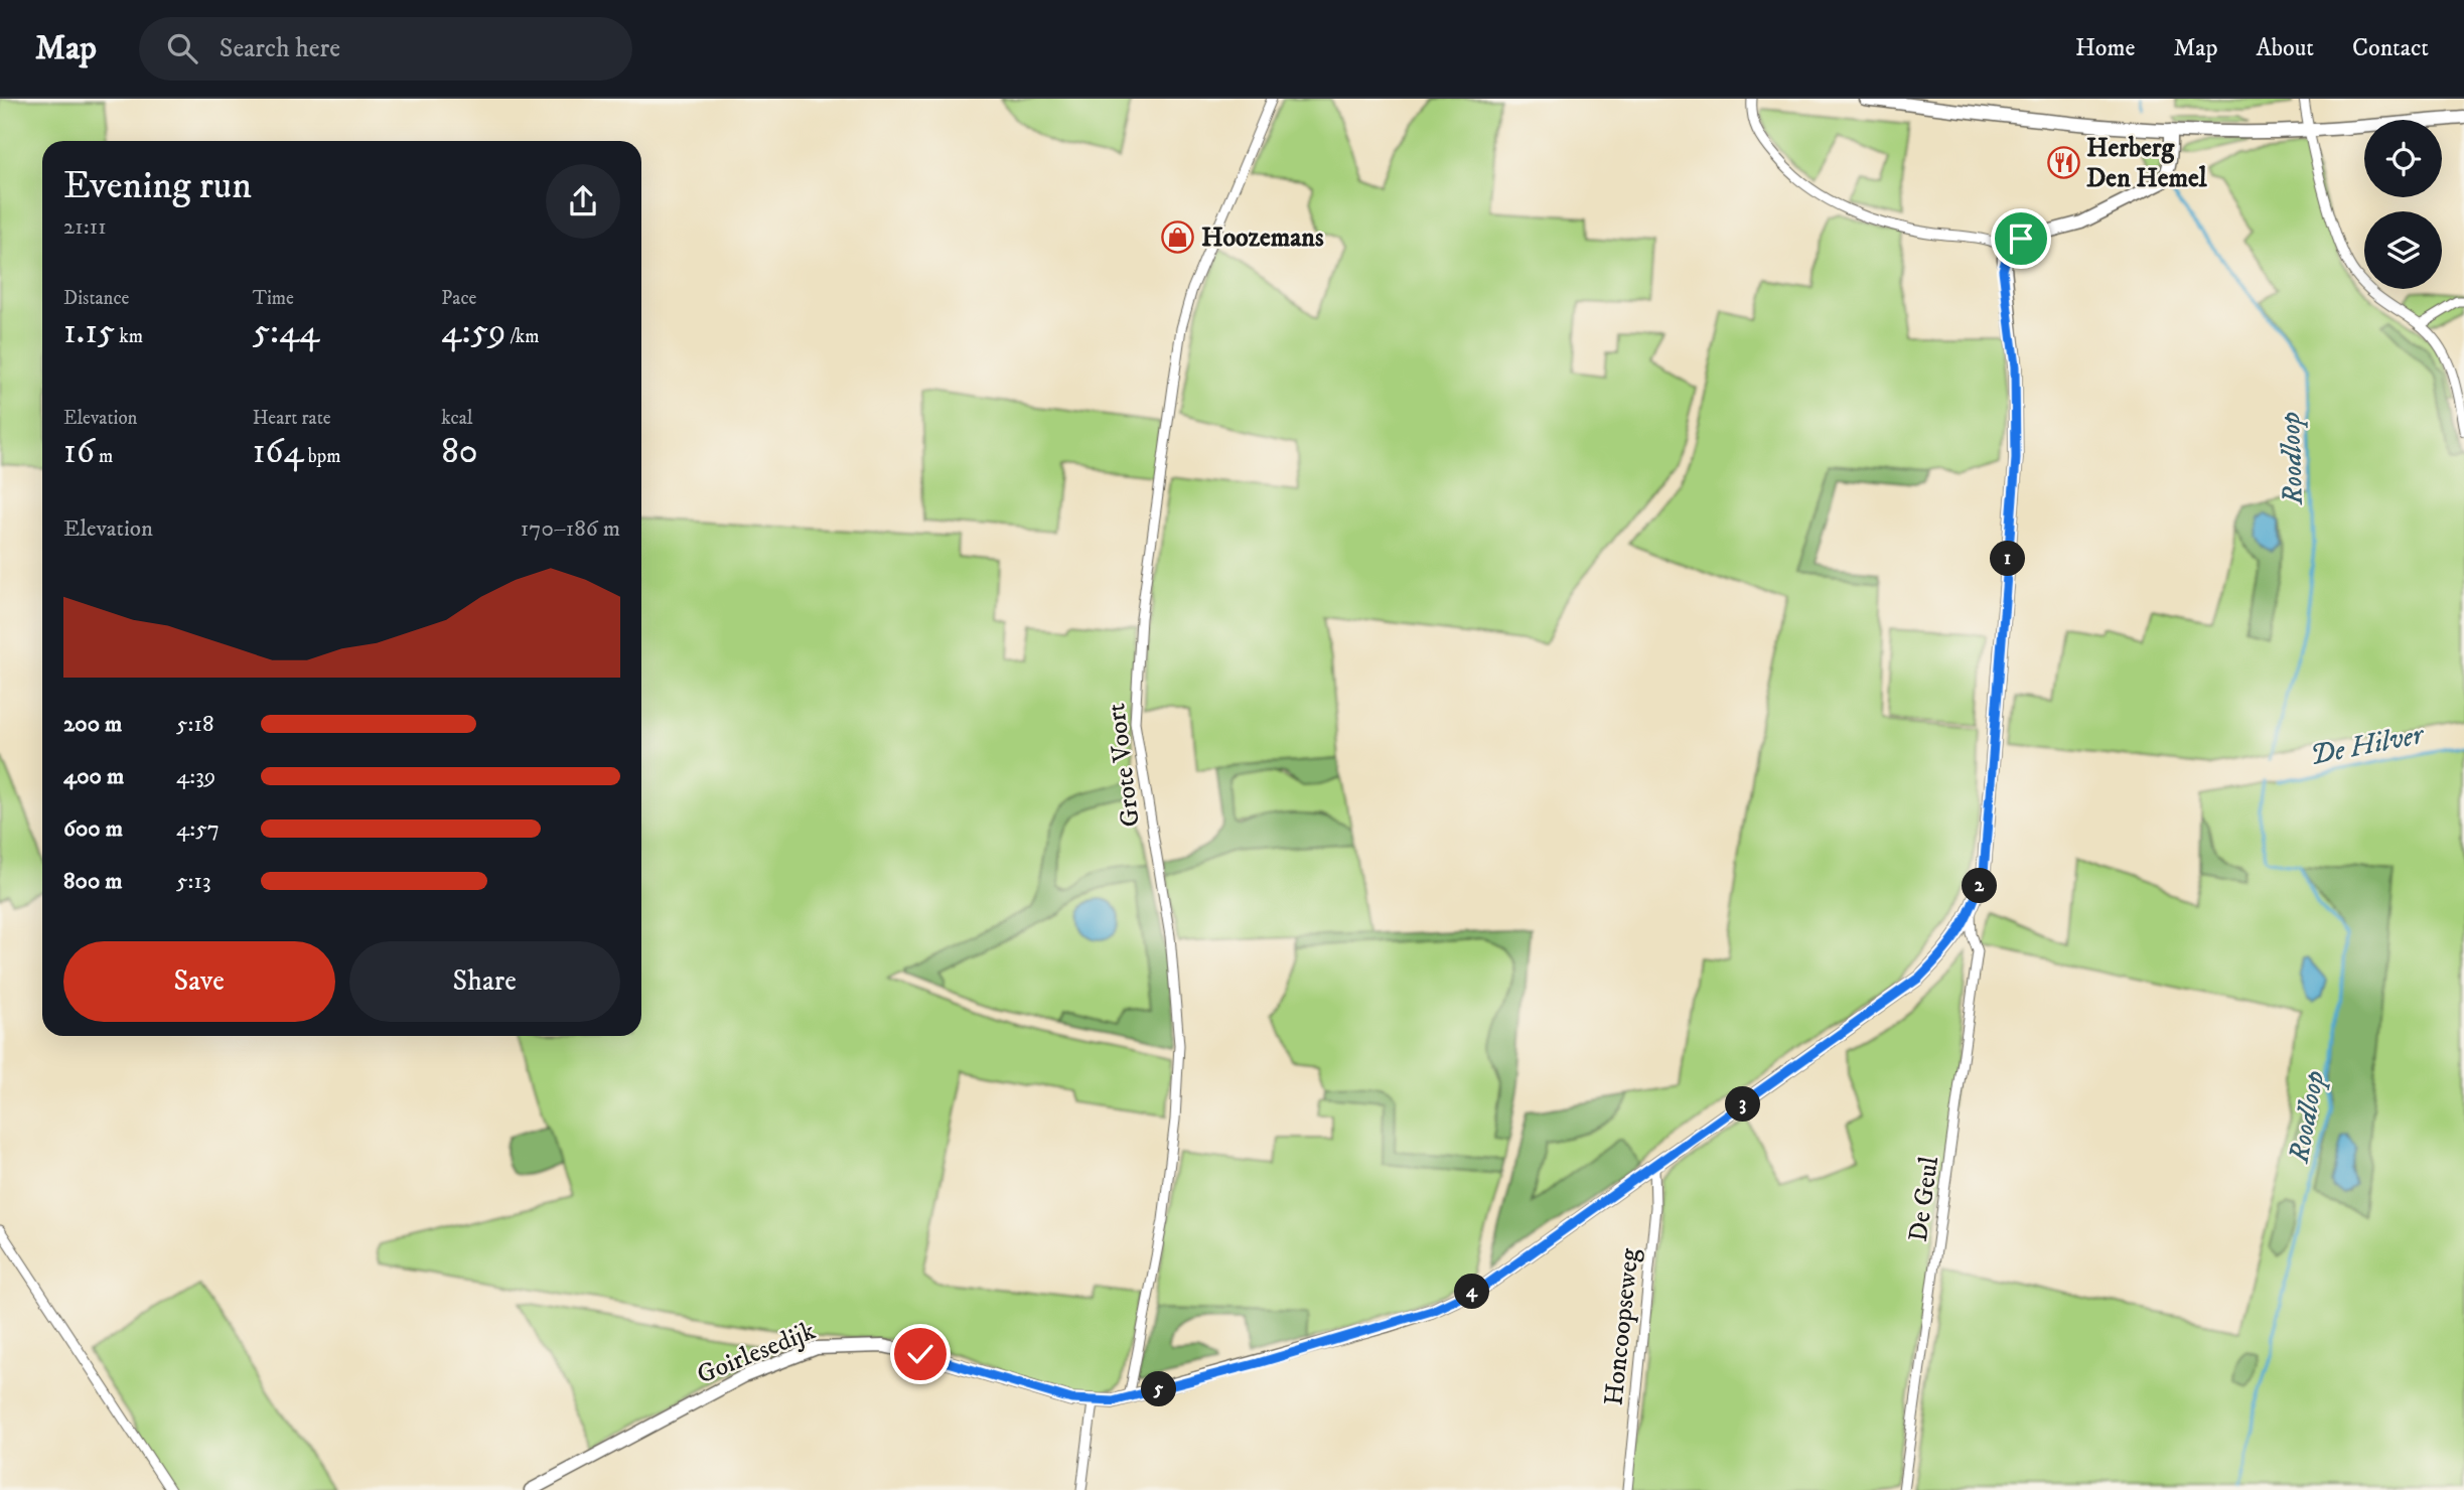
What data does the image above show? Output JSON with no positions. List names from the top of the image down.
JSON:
{
  "streets": {
    "street": [
      "Grote Voort",
      "De Geul",
      "Honcoopseweg",
      "Goirlesedijk"
    ]
  },
  "crossings": [
    ["Grote Voort", "Goirlesedijk"],
    ["De Geul", "Goirlesedijk"],
    ["Honcoopseweg", "Goirlesedijk"]
  ],
  "water": ["Roodloop", "De Hilver"],
  "places": {
    "restaurant": ["Herberg Den Hemel"],
    "shop": ["Hoozemans"]
  },
  "page": {
    "header": "Map",
    "search": "Search here",
    "nav": [
      "Home",
      "Map",
      "About",
      "Contact"
    ],
    "heading": ["Evening run", "21:11"],
    "stats": [
      ["Distance", "1.15 km"],
      ["Time", "5:44"],
      ["Pace", "4:59 /km"],
      ["Elevation", "16 m"],
      ["Heart rate", "164 bpm"],
      ["kcal", "80"]
    ],
    "chart": ["Elevation", "170–186 m"],
    "pins": [
      "1",
      "2",
      "3",
      "4",
      "5"
    ],
    "list": [
      {
        "name": "200 m",
        "note": "5:18"
      },
      {
        "name": "400 m",
        "note": "4:39"
      },
      {
        "name": "600 m",
        "note": "4:57"
      },
      {
        "name": "800 m",
        "note": "5:13"
      }
    ],
    "buttons": ["Save", "Share"]
  }
}
